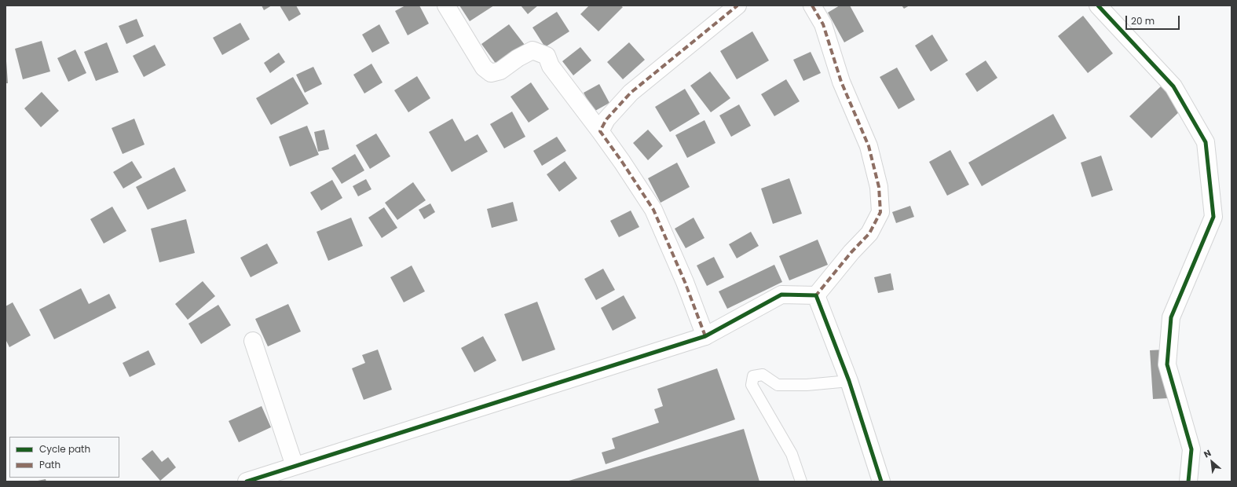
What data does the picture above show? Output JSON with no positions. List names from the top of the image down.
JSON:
{
  "legend": ["Cycle path", "Path"],
  "scale_bar": "20 m",
  "north": "top left"
}
